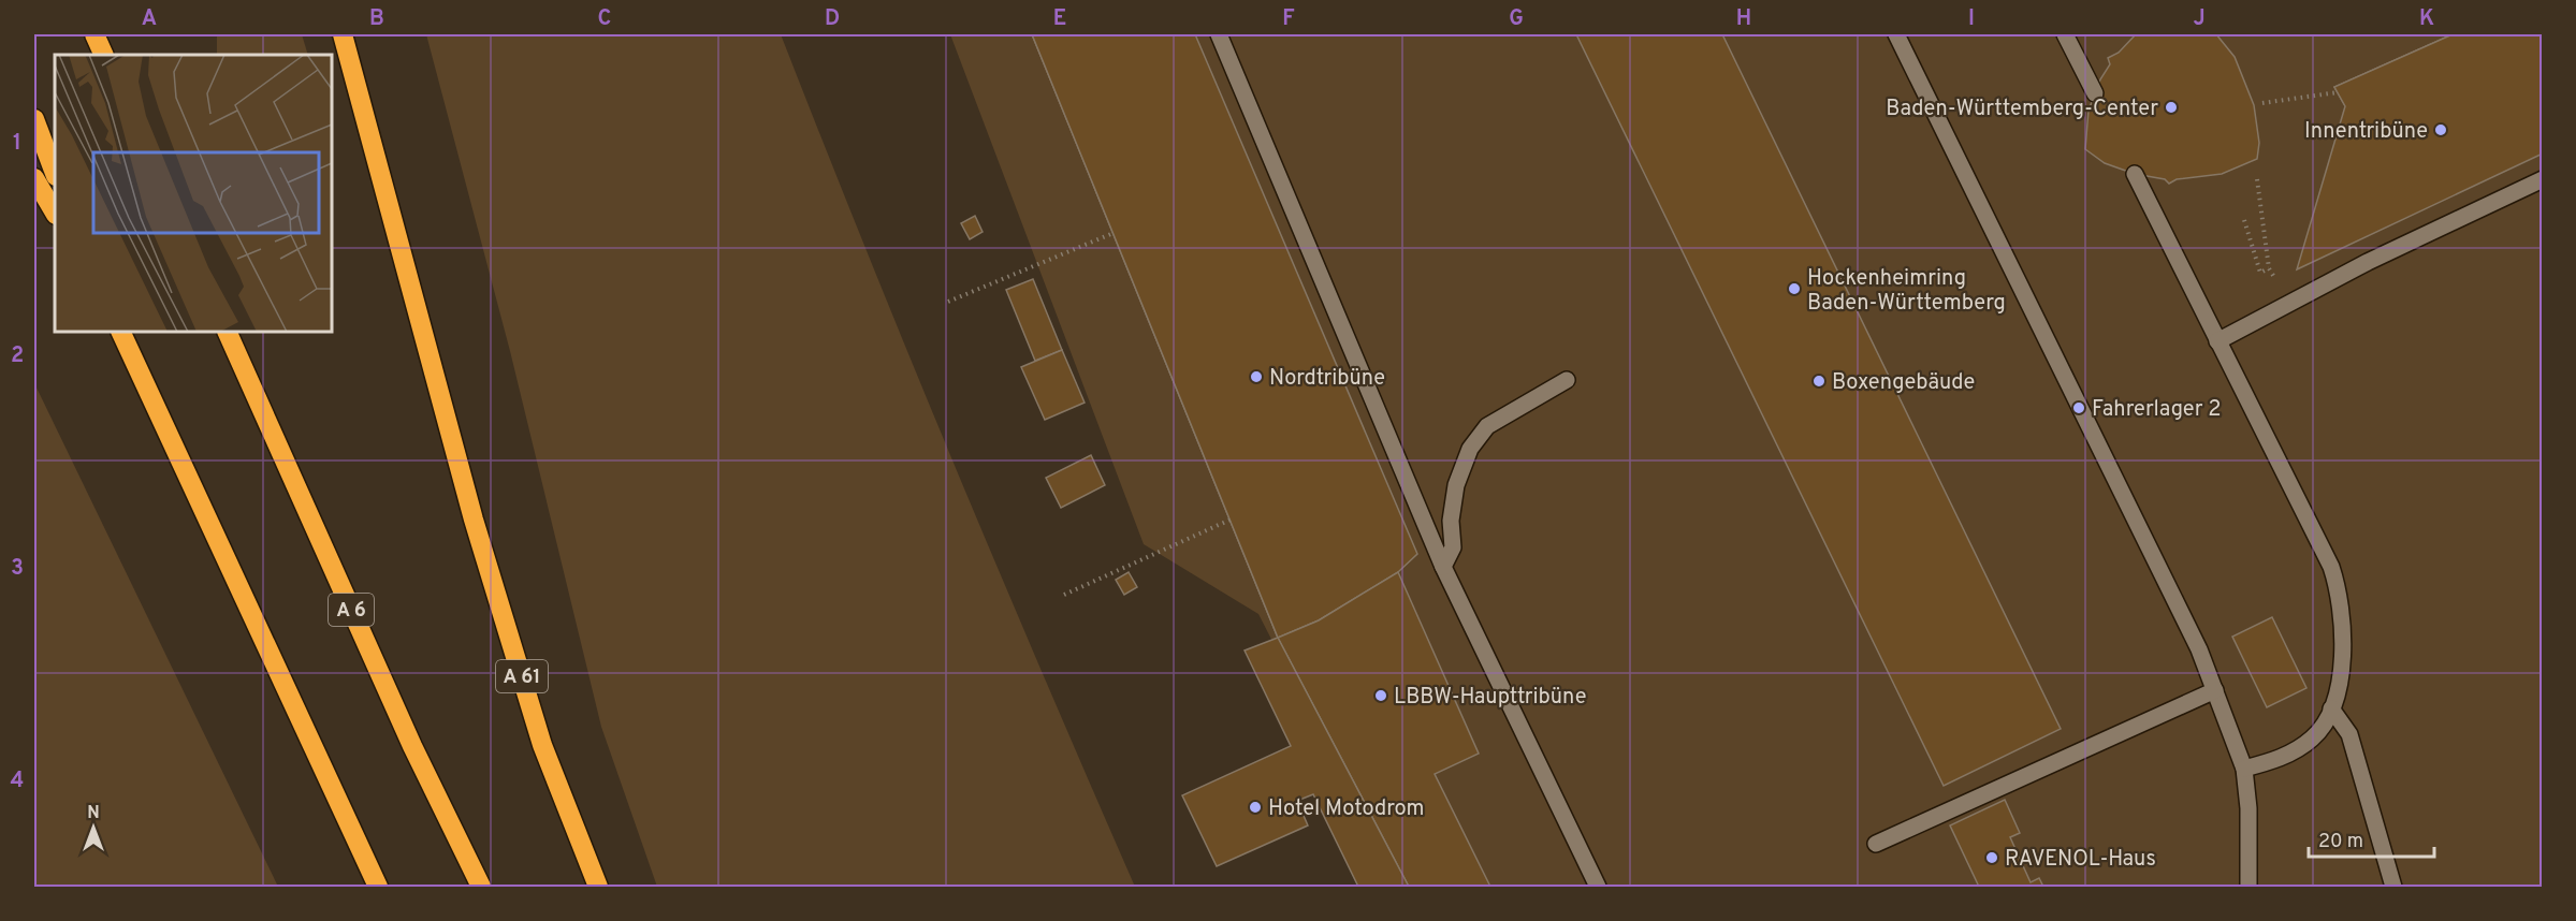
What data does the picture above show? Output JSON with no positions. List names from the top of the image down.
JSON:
{
  "streets": {
    "highway": ["A 6", "A 61"]
  },
  "places": [
    "Baden-Württemberg-Center",
    "Innentribüne",
    "Hockenheimring Baden-Württemberg",
    "Nordtribüne",
    "Boxengebäude",
    "Fahrerlager 2",
    "LBBW-Haupttribüne",
    "Hotel Motodrom",
    "RAVENOL-Haus"
  ],
  "scale_bar": "20 m",
  "north": "top",
  "grid": {
    "columns": [
      "A",
      "B",
      "C",
      "D",
      "E",
      "F",
      "G",
      "H",
      "I",
      "J",
      "K"
    ],
    "rows": [
      "1",
      "2",
      "3",
      "4"
    ]
  }
}
